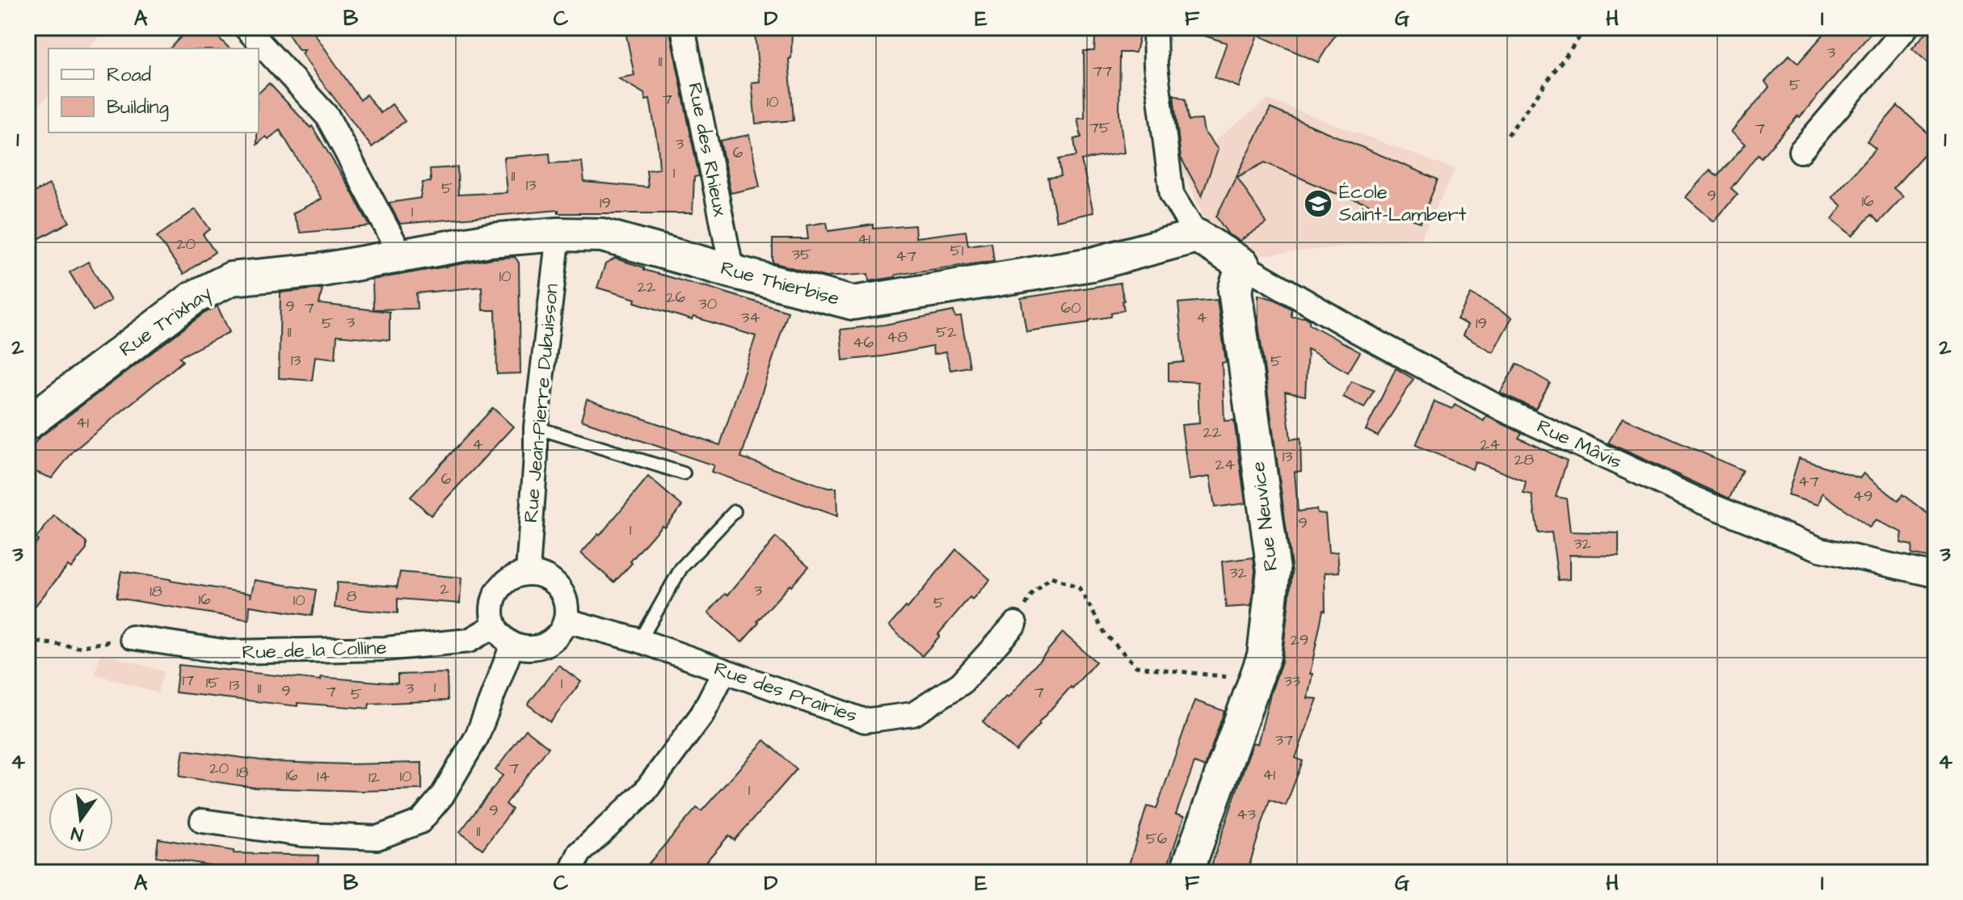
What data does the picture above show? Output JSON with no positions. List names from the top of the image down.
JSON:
{
  "streets": {
    "street": [
      "Rue des Rhieux",
      "Rue Thierbise",
      "Rue Trixhay",
      "Rue Jean-Pierre Dubuisson",
      "Rue Mâvis",
      "Rue Neuvice",
      "Rue de la Colline",
      "Rue des Prairies"
    ]
  },
  "crossings": [
    ["Rue des Rhieux", "Rue Thierbise"],
    ["Rue Thierbise", "Rue Trixhay"],
    ["Rue Thierbise", "Rue Jean-Pierre Dubuisson"],
    ["Rue Jean-Pierre Dubuisson", "Rue de la Colline"],
    ["Rue Jean-Pierre Dubuisson", "Rue des Prairies"],
    ["Rue Mâvis", "Rue Neuvice"],
    ["Rue de la Colline", "Rue des Prairies"]
  ],
  "places": {
    "school or university": ["École Saint-Lambert"]
  },
  "house_numbers": [
    "3",
    "11",
    "77",
    "5",
    "7",
    "10",
    "75",
    "7",
    "3",
    "6",
    "1",
    "11",
    "13",
    "5",
    "9",
    "16",
    "19",
    "1",
    "41",
    "20",
    "51",
    "35",
    "47",
    "10",
    "22",
    "26",
    "30",
    "9",
    "7",
    "60",
    "34",
    "4",
    "3",
    "5",
    "19",
    "11",
    "52",
    "48",
    "46",
    "13",
    "5",
    "41",
    "22",
    "4",
    "24",
    "13",
    "28",
    "24",
    "6",
    "47",
    "49",
    "19",
    "1",
    "32",
    "32",
    "2",
    "3",
    "18",
    "8",
    "16",
    "10",
    "5",
    "29",
    "17",
    "33",
    "15",
    "1",
    "13",
    "1",
    "11",
    "3",
    "9",
    "7",
    "7",
    "5",
    "37",
    "20",
    "7",
    "18",
    "41",
    "16",
    "14",
    "10",
    "12",
    "1",
    "9",
    "43",
    "11",
    "56"
  ],
  "legend": ["Road", "Building"],
  "north": "bottom",
  "grid": {
    "columns": [
      "A",
      "B",
      "C",
      "D",
      "E",
      "F",
      "G",
      "H",
      "I"
    ],
    "rows": [
      "1",
      "2",
      "3",
      "4"
    ]
  }
}
